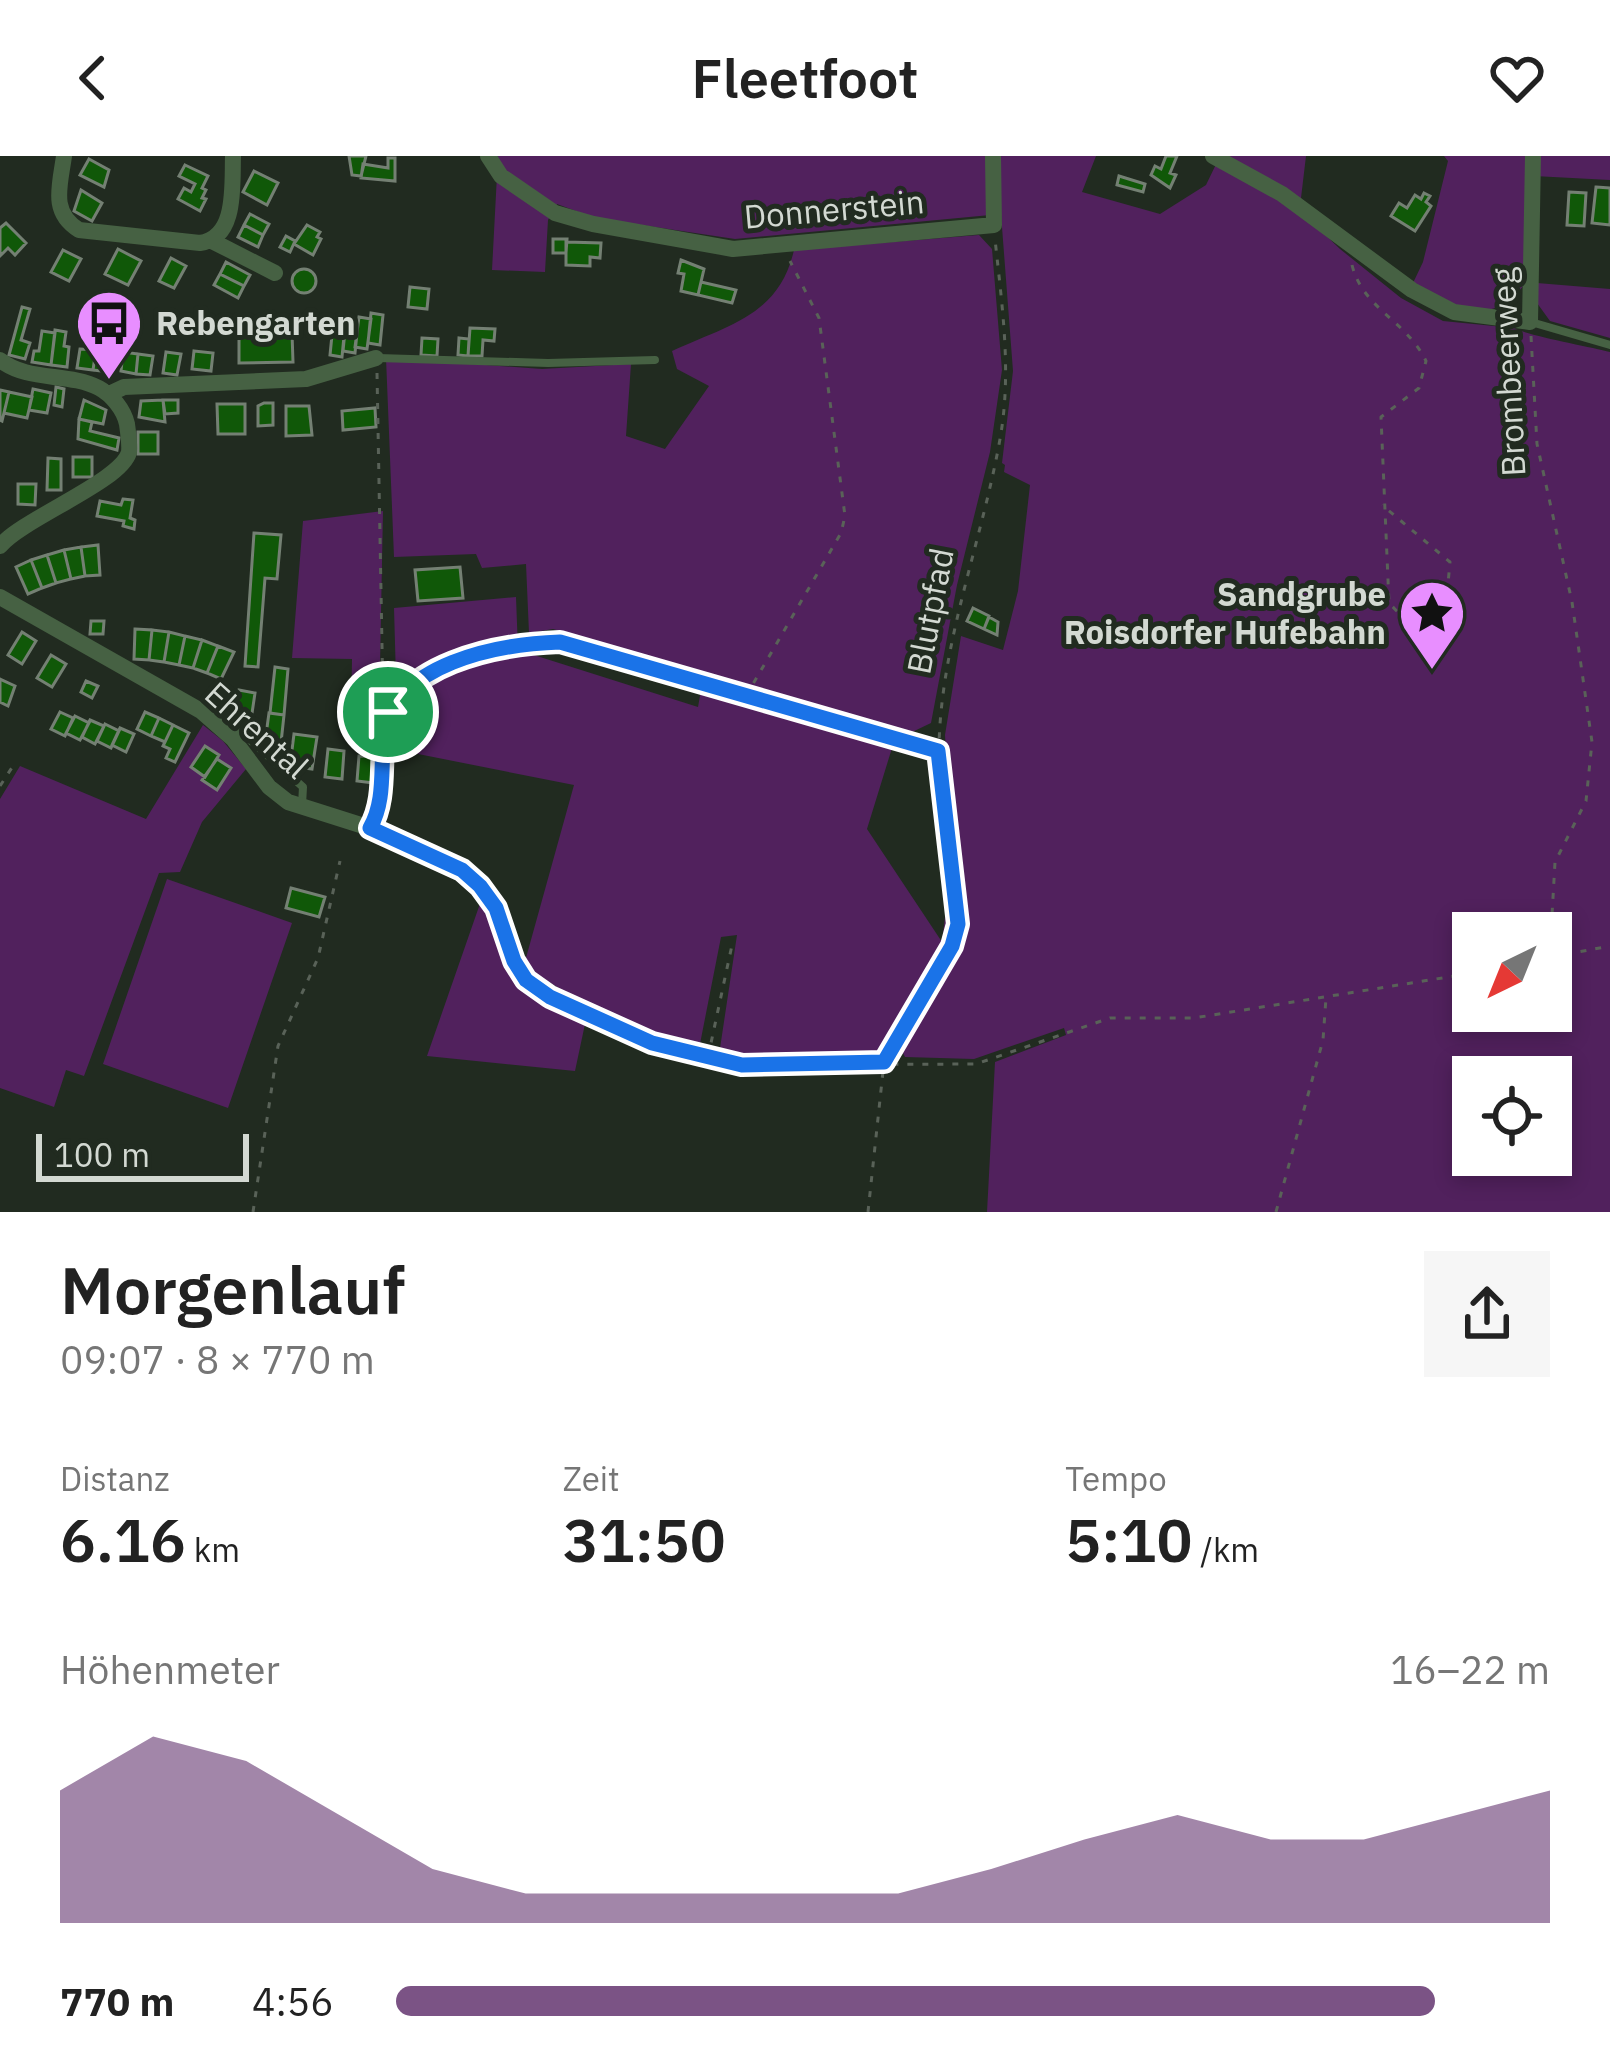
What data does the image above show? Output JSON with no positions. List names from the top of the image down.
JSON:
{
  "streets": {
    "street": ["Donnerstein", "Brombeerweg", "Ehrental"],
    "path": ["Blutpfad"]
  },
  "crossings": [
    ["Donnerstein", "Blutpfad"]
  ],
  "places": {
    "bus stop": ["Rebengarten"],
    "place": ["Sandgrube Roisdorfer Hufebahn"]
  },
  "scale_bar": "100 m",
  "north": "bottom left",
  "page": {
    "header": "Fleetfoot",
    "scale": "100 m",
    "heading": ["Morgenlauf", "09:07 · 8 × 770 m"],
    "stats": [
      ["Distanz", "6.16 km"],
      ["Zeit", "31:50"],
      ["Tempo", "5:10 /km"]
    ],
    "chart": ["Höhenmeter", "16–22 m"],
    "list": [
      {
        "name": "770 m",
        "note": "4:56"
      }
    ]
  }
}
